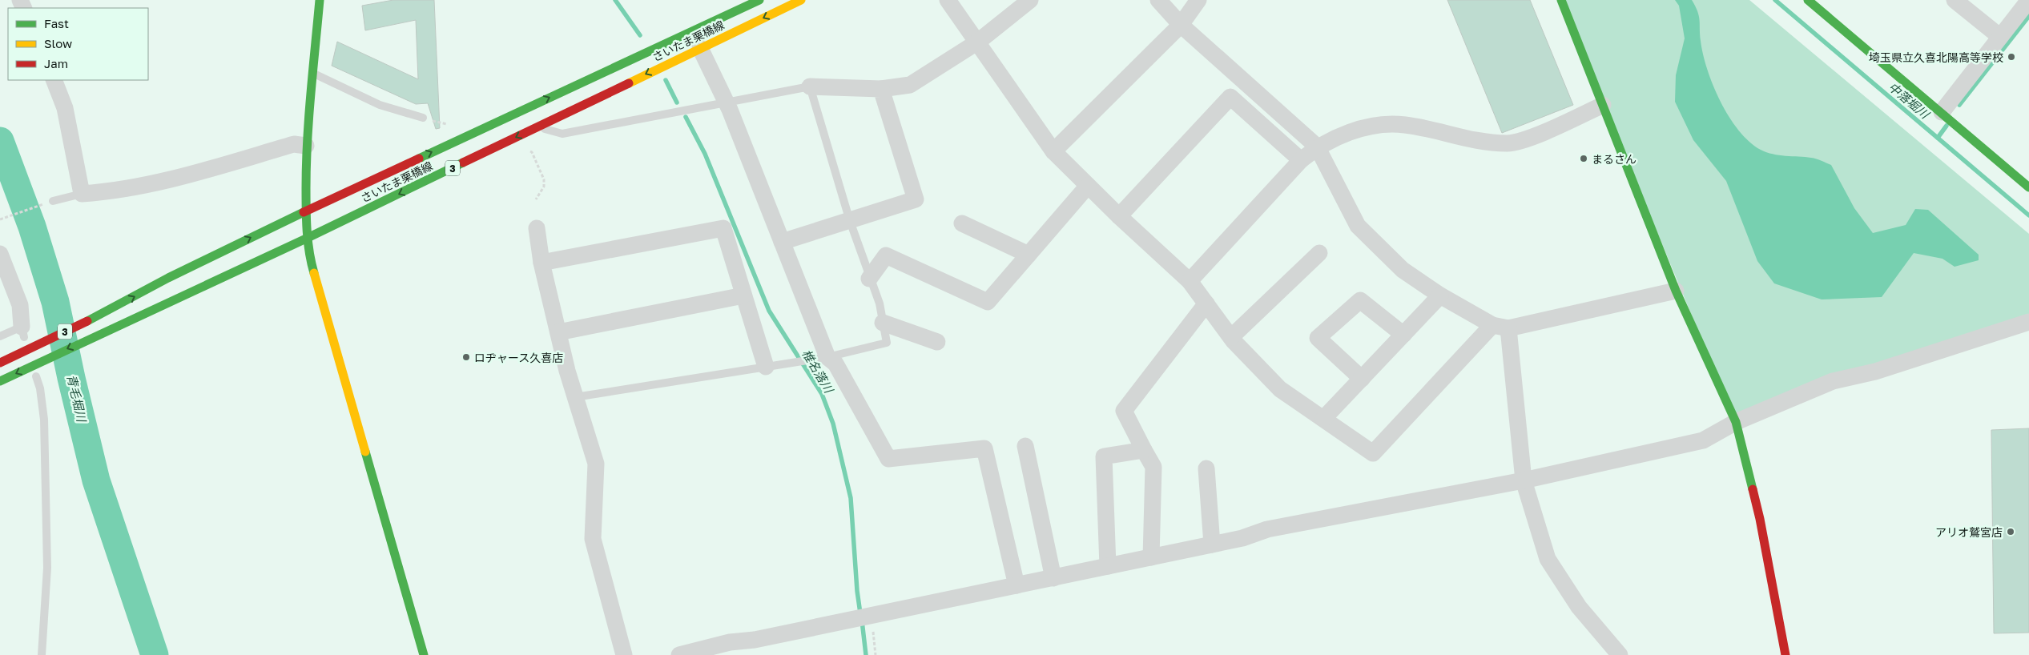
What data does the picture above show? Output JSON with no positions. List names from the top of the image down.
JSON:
{
  "streets": {
    "main road": ["さいたま栗橋線", "3"]
  },
  "water": ["中落堀川", "椎名落川", "青毛堀川"],
  "places": [
    "埼玉県立久喜北陽高等学校",
    "まるさん",
    "ロヂャース久喜店",
    "アリオ鷲宮店"
  ],
  "legend": ["Fast", "Slow", "Jam"]
}
